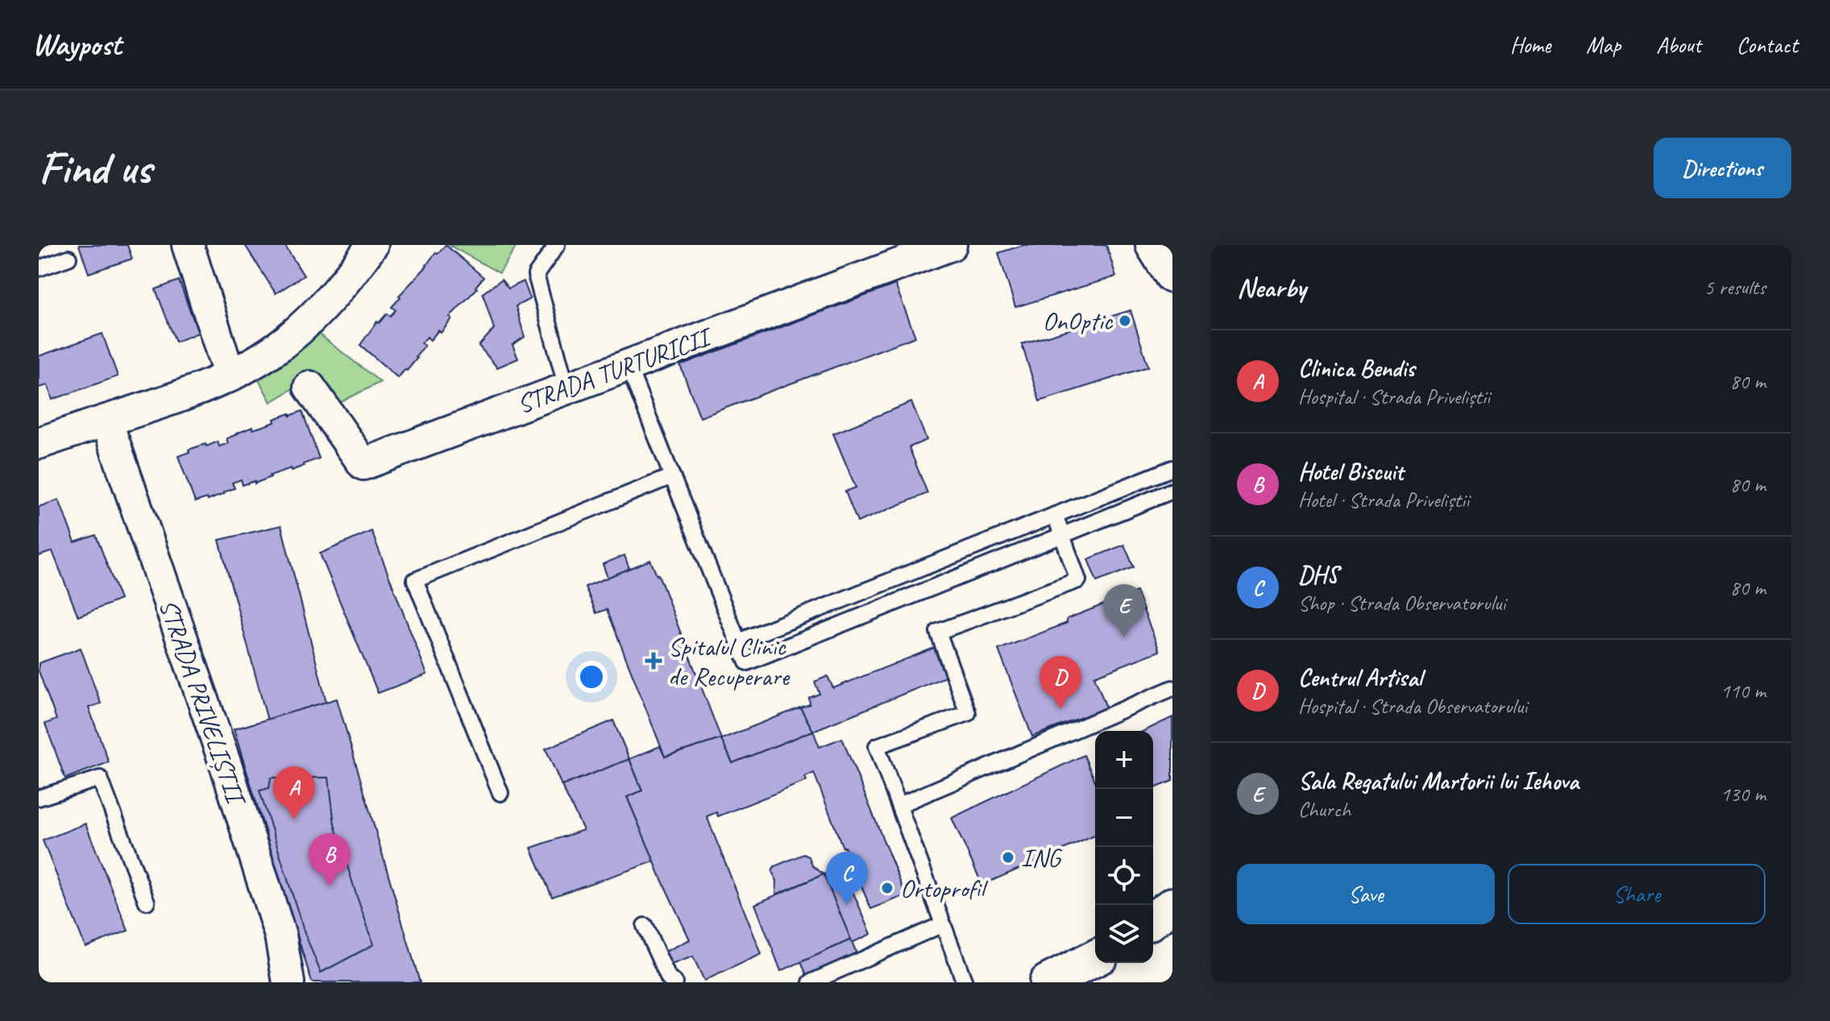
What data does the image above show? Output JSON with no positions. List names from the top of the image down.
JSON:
{
  "streets": {
    "street": ["STRADA TURTURICII", "STRADA PRIVELIȘTII"]
  },
  "places": {
    "other": ["OnOptic", "ING", "Ortoprofil"],
    "health": ["Spitalul Clinic de Recuperare"]
  },
  "page": {
    "header": "Waypost",
    "nav": [
      "Home",
      "Map",
      "About",
      "Contact"
    ],
    "buttons": [
      "Directions",
      ["Save", "Share"]
    ],
    "title": "Find us",
    "heading": ["Nearby", "5 results"],
    "list": [
      {
        "mark": "A",
        "name": "Clinica Bendis",
        "note": "Hospital · Strada Priveliștii",
        "value": "80 m"
      },
      {
        "mark": "B",
        "name": "Hotel Biscuit",
        "note": "Hotel · Strada Priveliștii",
        "value": "80 m"
      },
      {
        "mark": "C",
        "name": "DHS",
        "note": "Shop · Strada Observatorului",
        "value": "80 m"
      },
      {
        "mark": "D",
        "name": "Centrul Artisal",
        "note": "Hospital · Strada Observatorului",
        "value": "110 m"
      },
      {
        "mark": "E",
        "name": "Sala Regatului Martorii lui Iehova",
        "note": "Church",
        "value": "130 m"
      }
    ],
    "pins": [
      "E",
      "D",
      "A",
      "B",
      "C"
    ],
    "map_buttons": ["+", "−"]
  }
}
